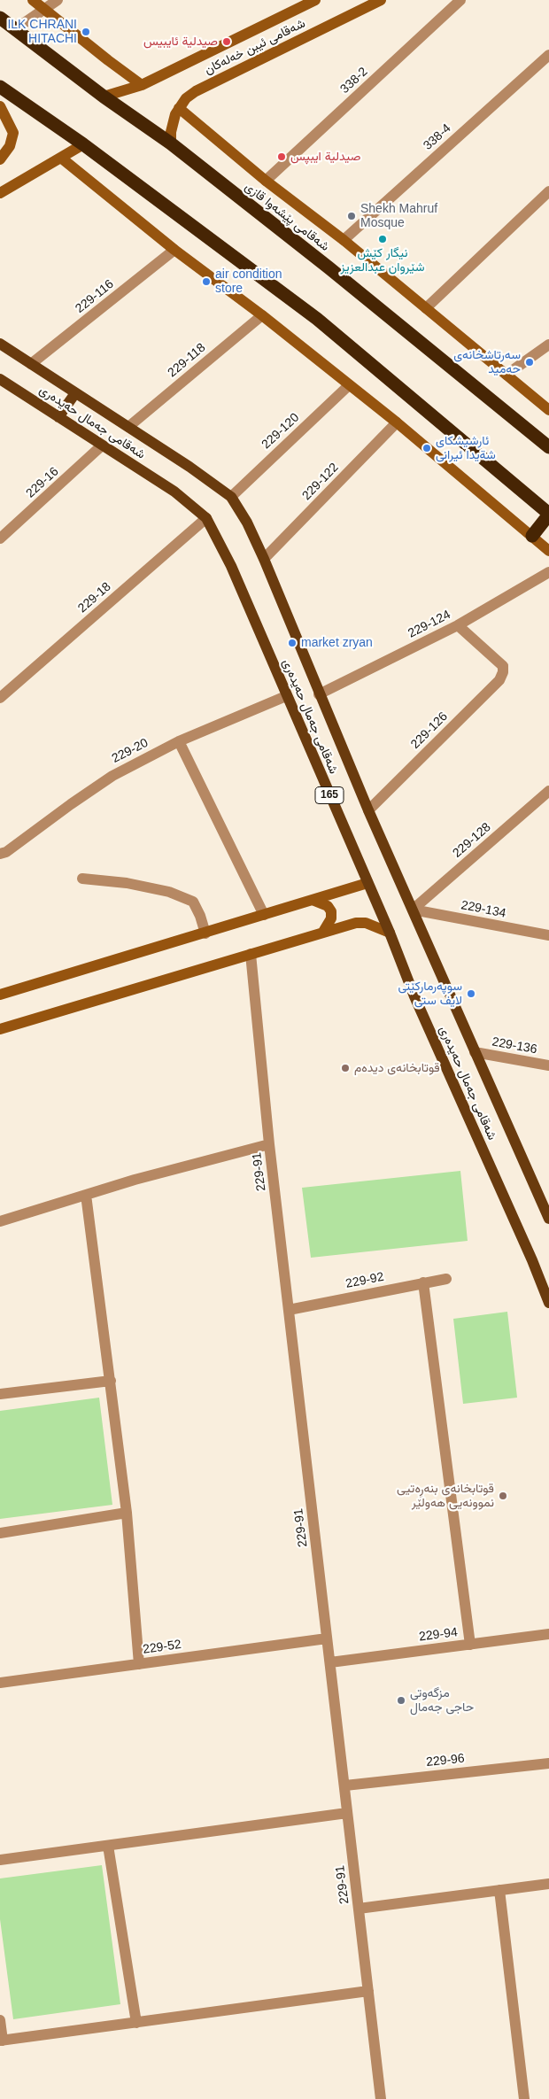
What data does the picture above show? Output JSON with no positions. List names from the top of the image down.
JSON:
{
  "streets": {
    "highway": ["شەقامی پێشەوا قازی"],
    "main road": ["شەقامی جەمال حەیدەری", "165"],
    "street": [
      "شەقامی ئیبن خەلەکان",
      "338-2",
      "338-4",
      "229-116",
      "229-118",
      "229-120",
      "229-122",
      "229-16",
      "229-18",
      "229-124",
      "229-126",
      "229-20",
      "229-128",
      "229-134",
      "229-136",
      "229-91",
      "229-92",
      "229-94",
      "229-52",
      "229-96"
    ]
  },
  "crossings": [
    ["شەقامی ئیبن خەلەکان", "شەقامی پێشەوا قازی"],
    ["229-116", "شەقامی جەمال حەیدەری"],
    ["229-118", "شەقامی جەمال حەیدەری"],
    ["شەقامی جەمال حەیدەری", "229-120"],
    ["شەقامی جەمال حەیدەری", "229-122"],
    ["شەقامی جەمال حەیدەری", "229-16"],
    ["شەقامی جەمال حەیدەری", "229-18"],
    ["شەقامی جەمال حەیدەری", "229-124"],
    ["شەقامی جەمال حەیدەری", "229-126"],
    ["شەقامی جەمال حەیدەری", "229-20"],
    ["شەقامی جەمال حەیدەری", "229-128"],
    ["شەقامی جەمال حەیدەری", "229-134"],
    ["شەقامی جەمال حەیدەری", "229-136"],
    ["229-124", "229-126"],
    ["229-128", "229-134"],
    ["229-91", "229-92"],
    ["229-91", "229-94"],
    ["229-91", "229-52"],
    ["229-91", "229-96"]
  ],
  "places": [
    "ILK CHRANI HITACHI",
    "صيدلية ئايبيس",
    "صيدلية ایبپس",
    "Shekh Mahruf Mosque",
    "نیگار کێش شێروان عبدالعزیز",
    "air condition store",
    "سەرتاشخانەی حەمید",
    "ئارشيشكاى شةيدا ئيرانى",
    "market zryan",
    "سوپەرمارکێتی لایف ستی",
    "قوتابخانەی دیدەم",
    "قوتابخانەی بنەڕەتیی نموونەیی هەولێر",
    "مزگەوتی حاجی جەمال"
  ]
}
